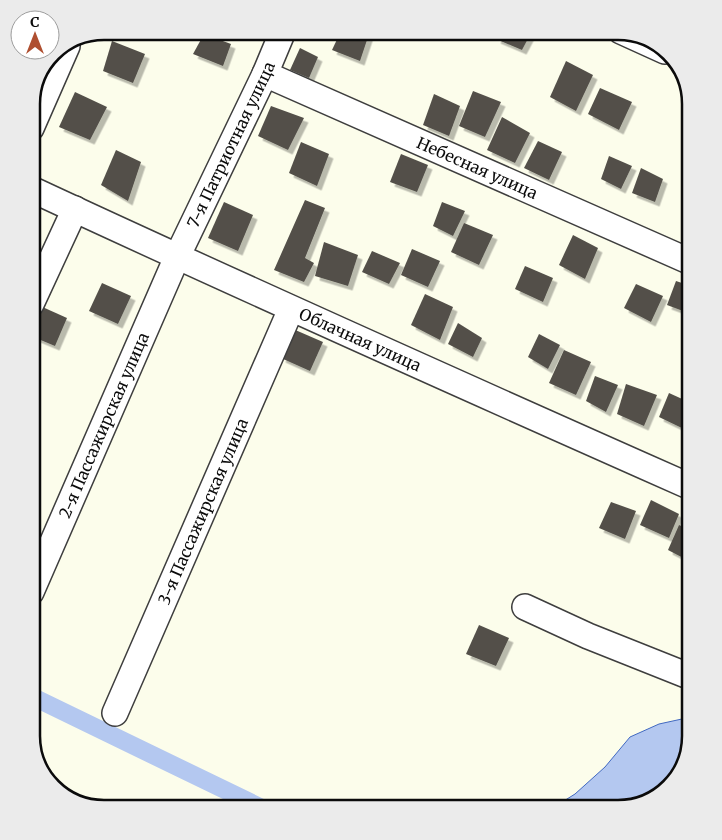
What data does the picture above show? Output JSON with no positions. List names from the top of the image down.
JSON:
{
  "streets": {
    "street": [
      "7-я Патриотная улица",
      "Небесная улица",
      "Облачная улица",
      "2-я Пассажирская улица",
      "3-я Пассажирская улица"
    ]
  },
  "crossings": [
    ["7-я Патриотная улица", "Небесная улица"],
    ["7-я Патриотная улица", "Облачная улица"],
    ["7-я Патриотная улица", "2-я Пассажирская улица"],
    ["Облачная улица", "2-я Пассажирская улица"],
    ["Облачная улица", "3-я Пассажирская улица"]
  ],
  "north": "top"
}
